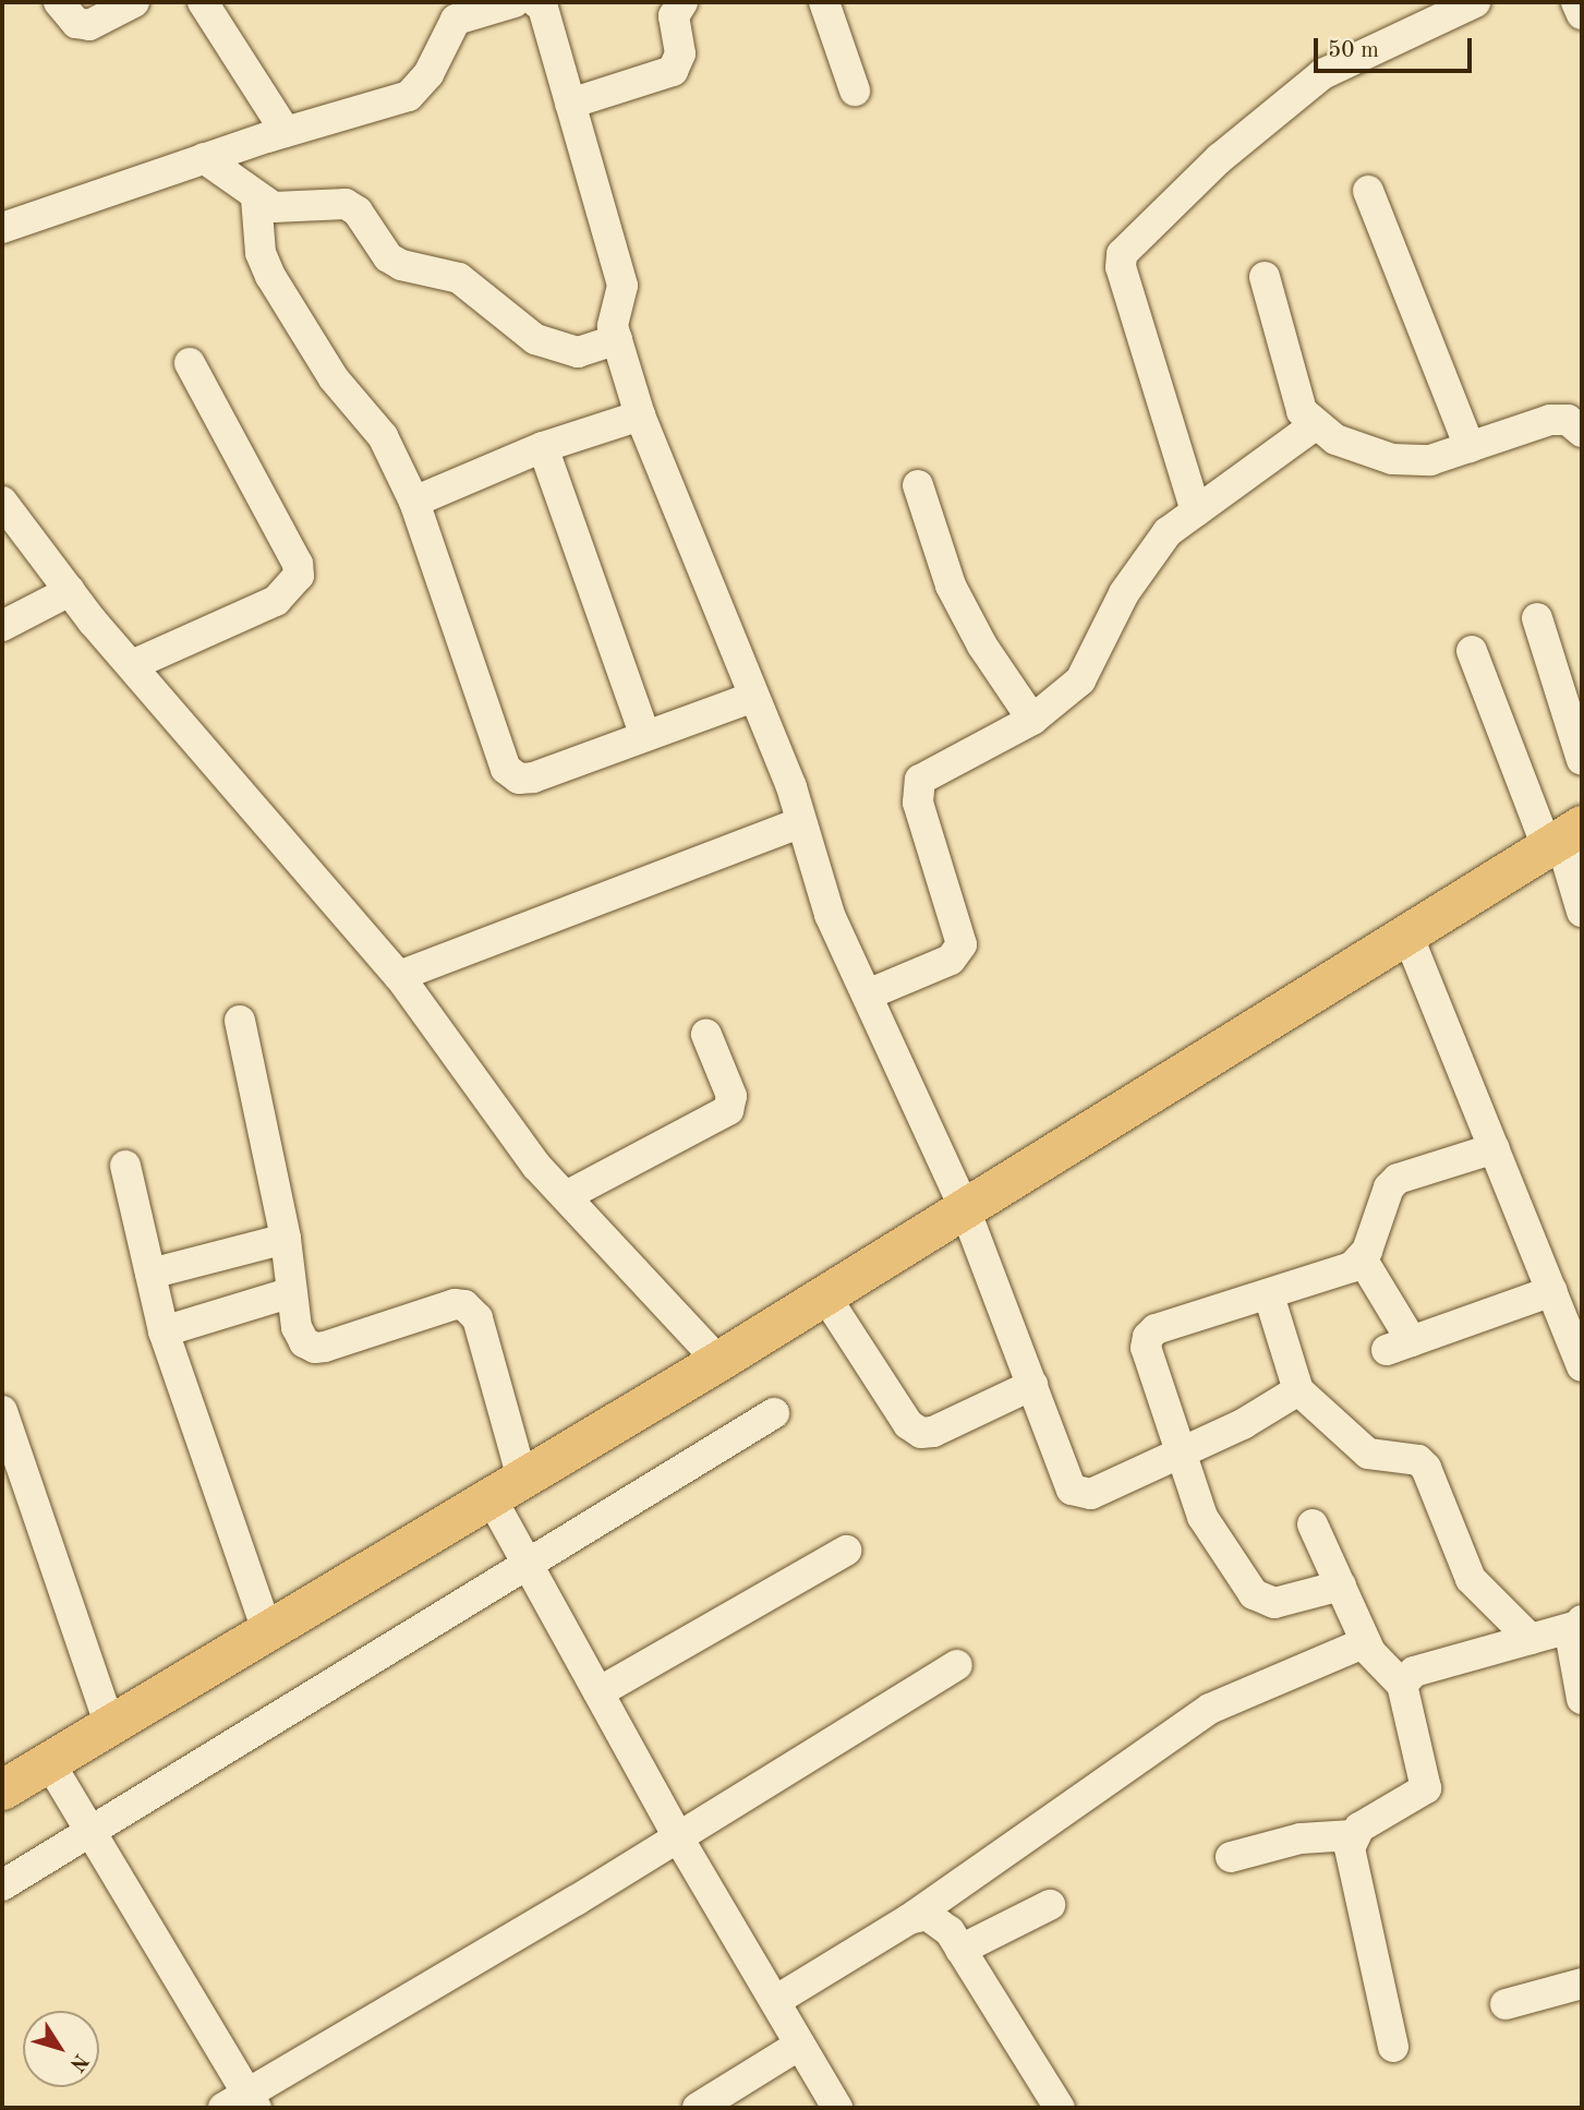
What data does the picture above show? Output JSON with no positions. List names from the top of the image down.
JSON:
{
  "scale_bar": "50 m",
  "north": "bottom right"
}
